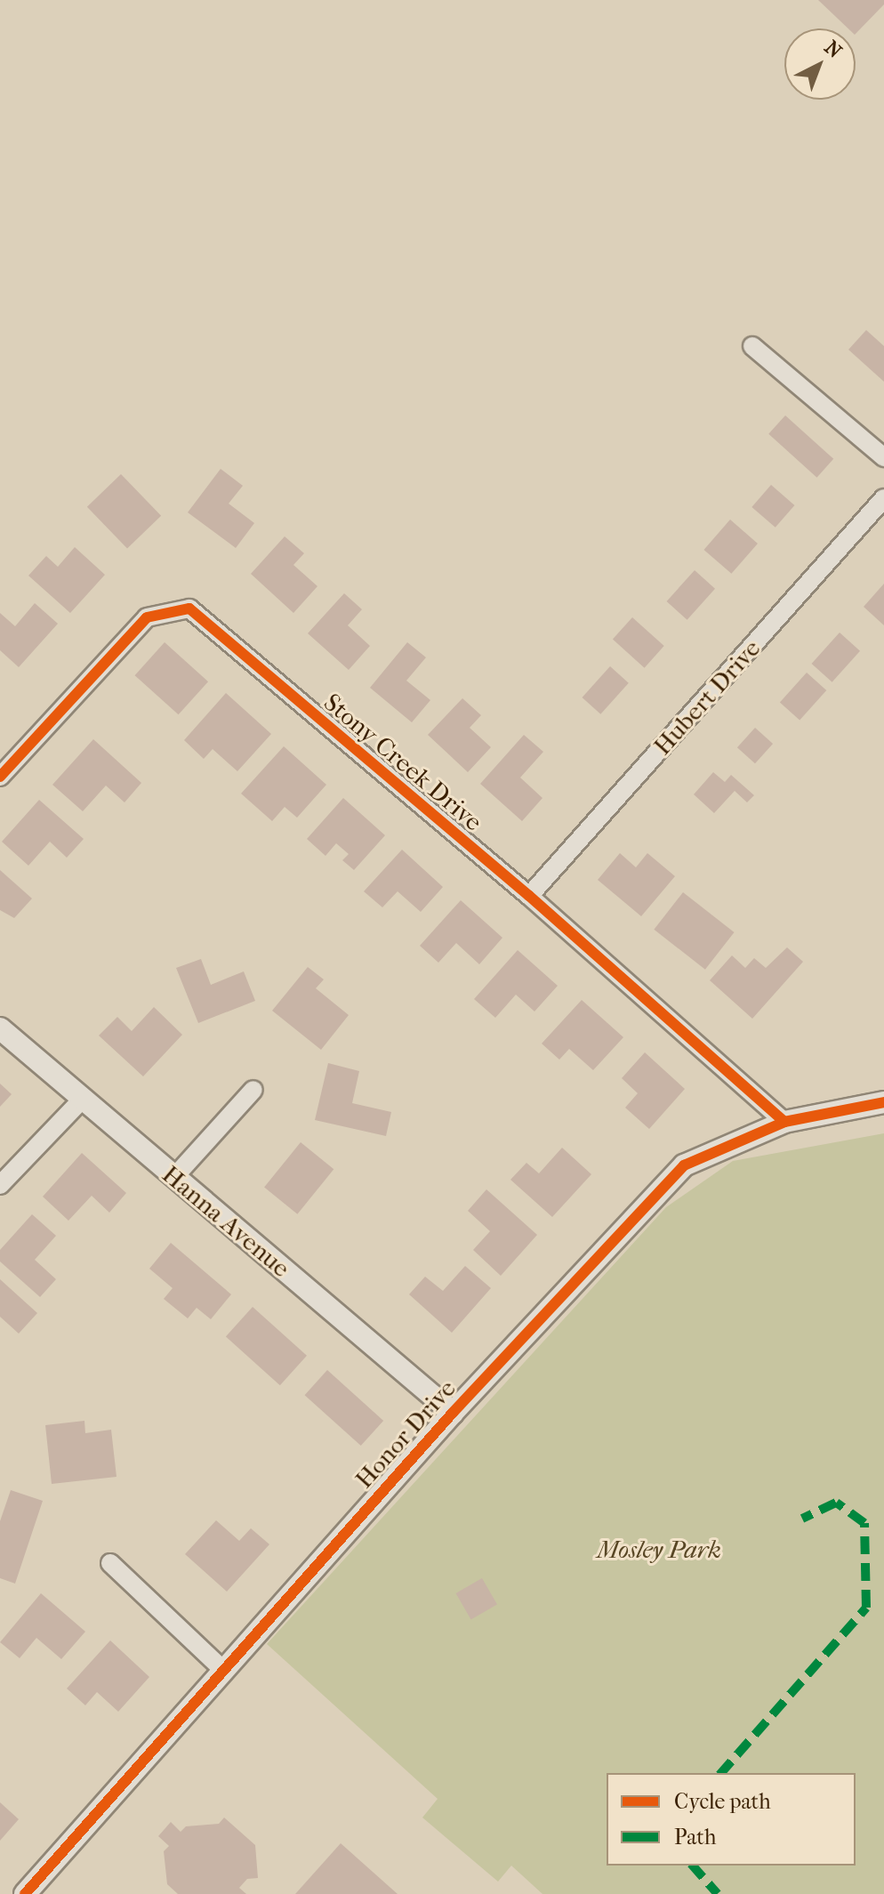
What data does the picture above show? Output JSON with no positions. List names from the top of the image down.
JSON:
{
  "streets": {
    "street": [
      "Hubert Drive",
      "Stony Creek Drive",
      "Hanna Avenue",
      "Honor Drive"
    ]
  },
  "crossings": [
    ["Hubert Drive", "Stony Creek Drive"],
    ["Stony Creek Drive", "Honor Drive"],
    ["Hanna Avenue", "Honor Drive"]
  ],
  "parks": ["Mosley Park"],
  "legend": ["Cycle path", "Path"],
  "north": "top right"
}
